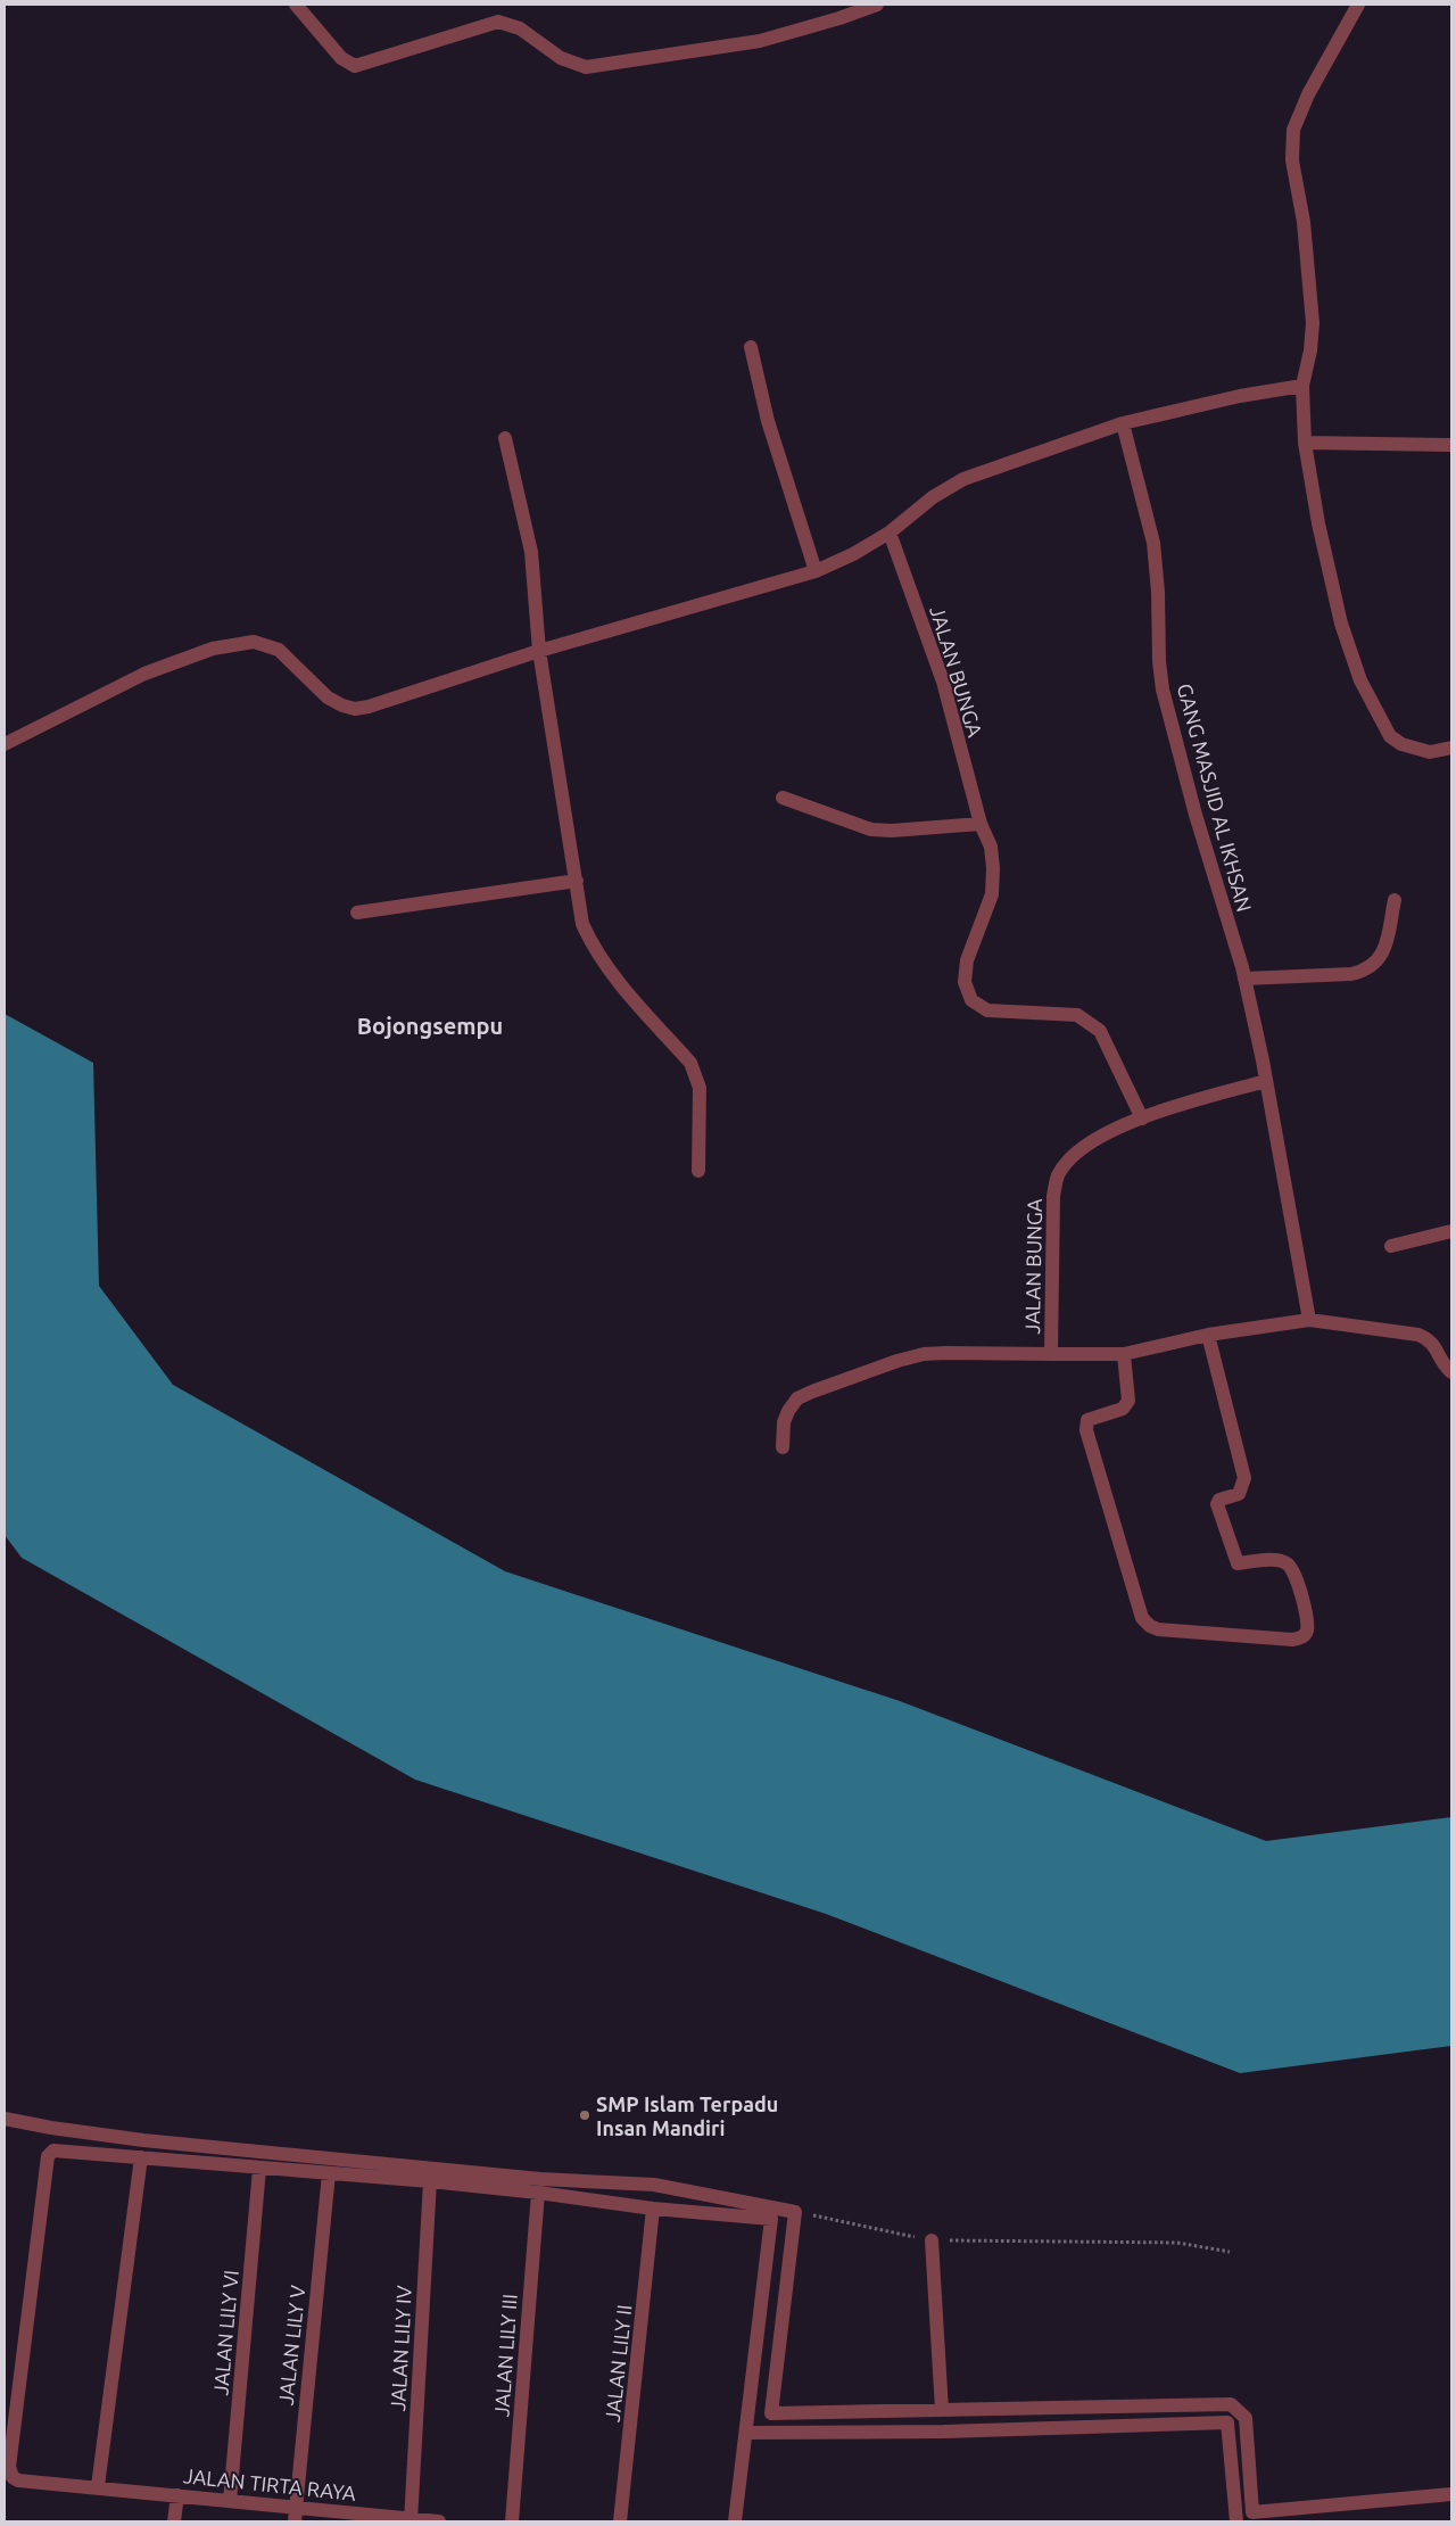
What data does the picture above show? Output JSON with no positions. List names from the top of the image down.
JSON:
{
  "streets": {
    "street": [
      "JALAN BUNGA",
      "GANG MASJID AL IKHSAN",
      "JALAN LILY VI",
      "JALAN LILY V",
      "JALAN LILY IV",
      "JALAN LILY III",
      "JALAN LILY II",
      "JALAN TIRTA RAYA"
    ]
  },
  "crossings": [
    ["JALAN BUNGA", "GANG MASJID AL IKHSAN"],
    ["JALAN LILY VI", "JALAN TIRTA RAYA"],
    ["JALAN LILY V", "JALAN TIRTA RAYA"],
    ["JALAN LILY IV", "JALAN TIRTA RAYA"]
  ],
  "districts": ["Bojongsempu"],
  "places": ["SMP Islam Terpadu Insan Mandiri"]
}
